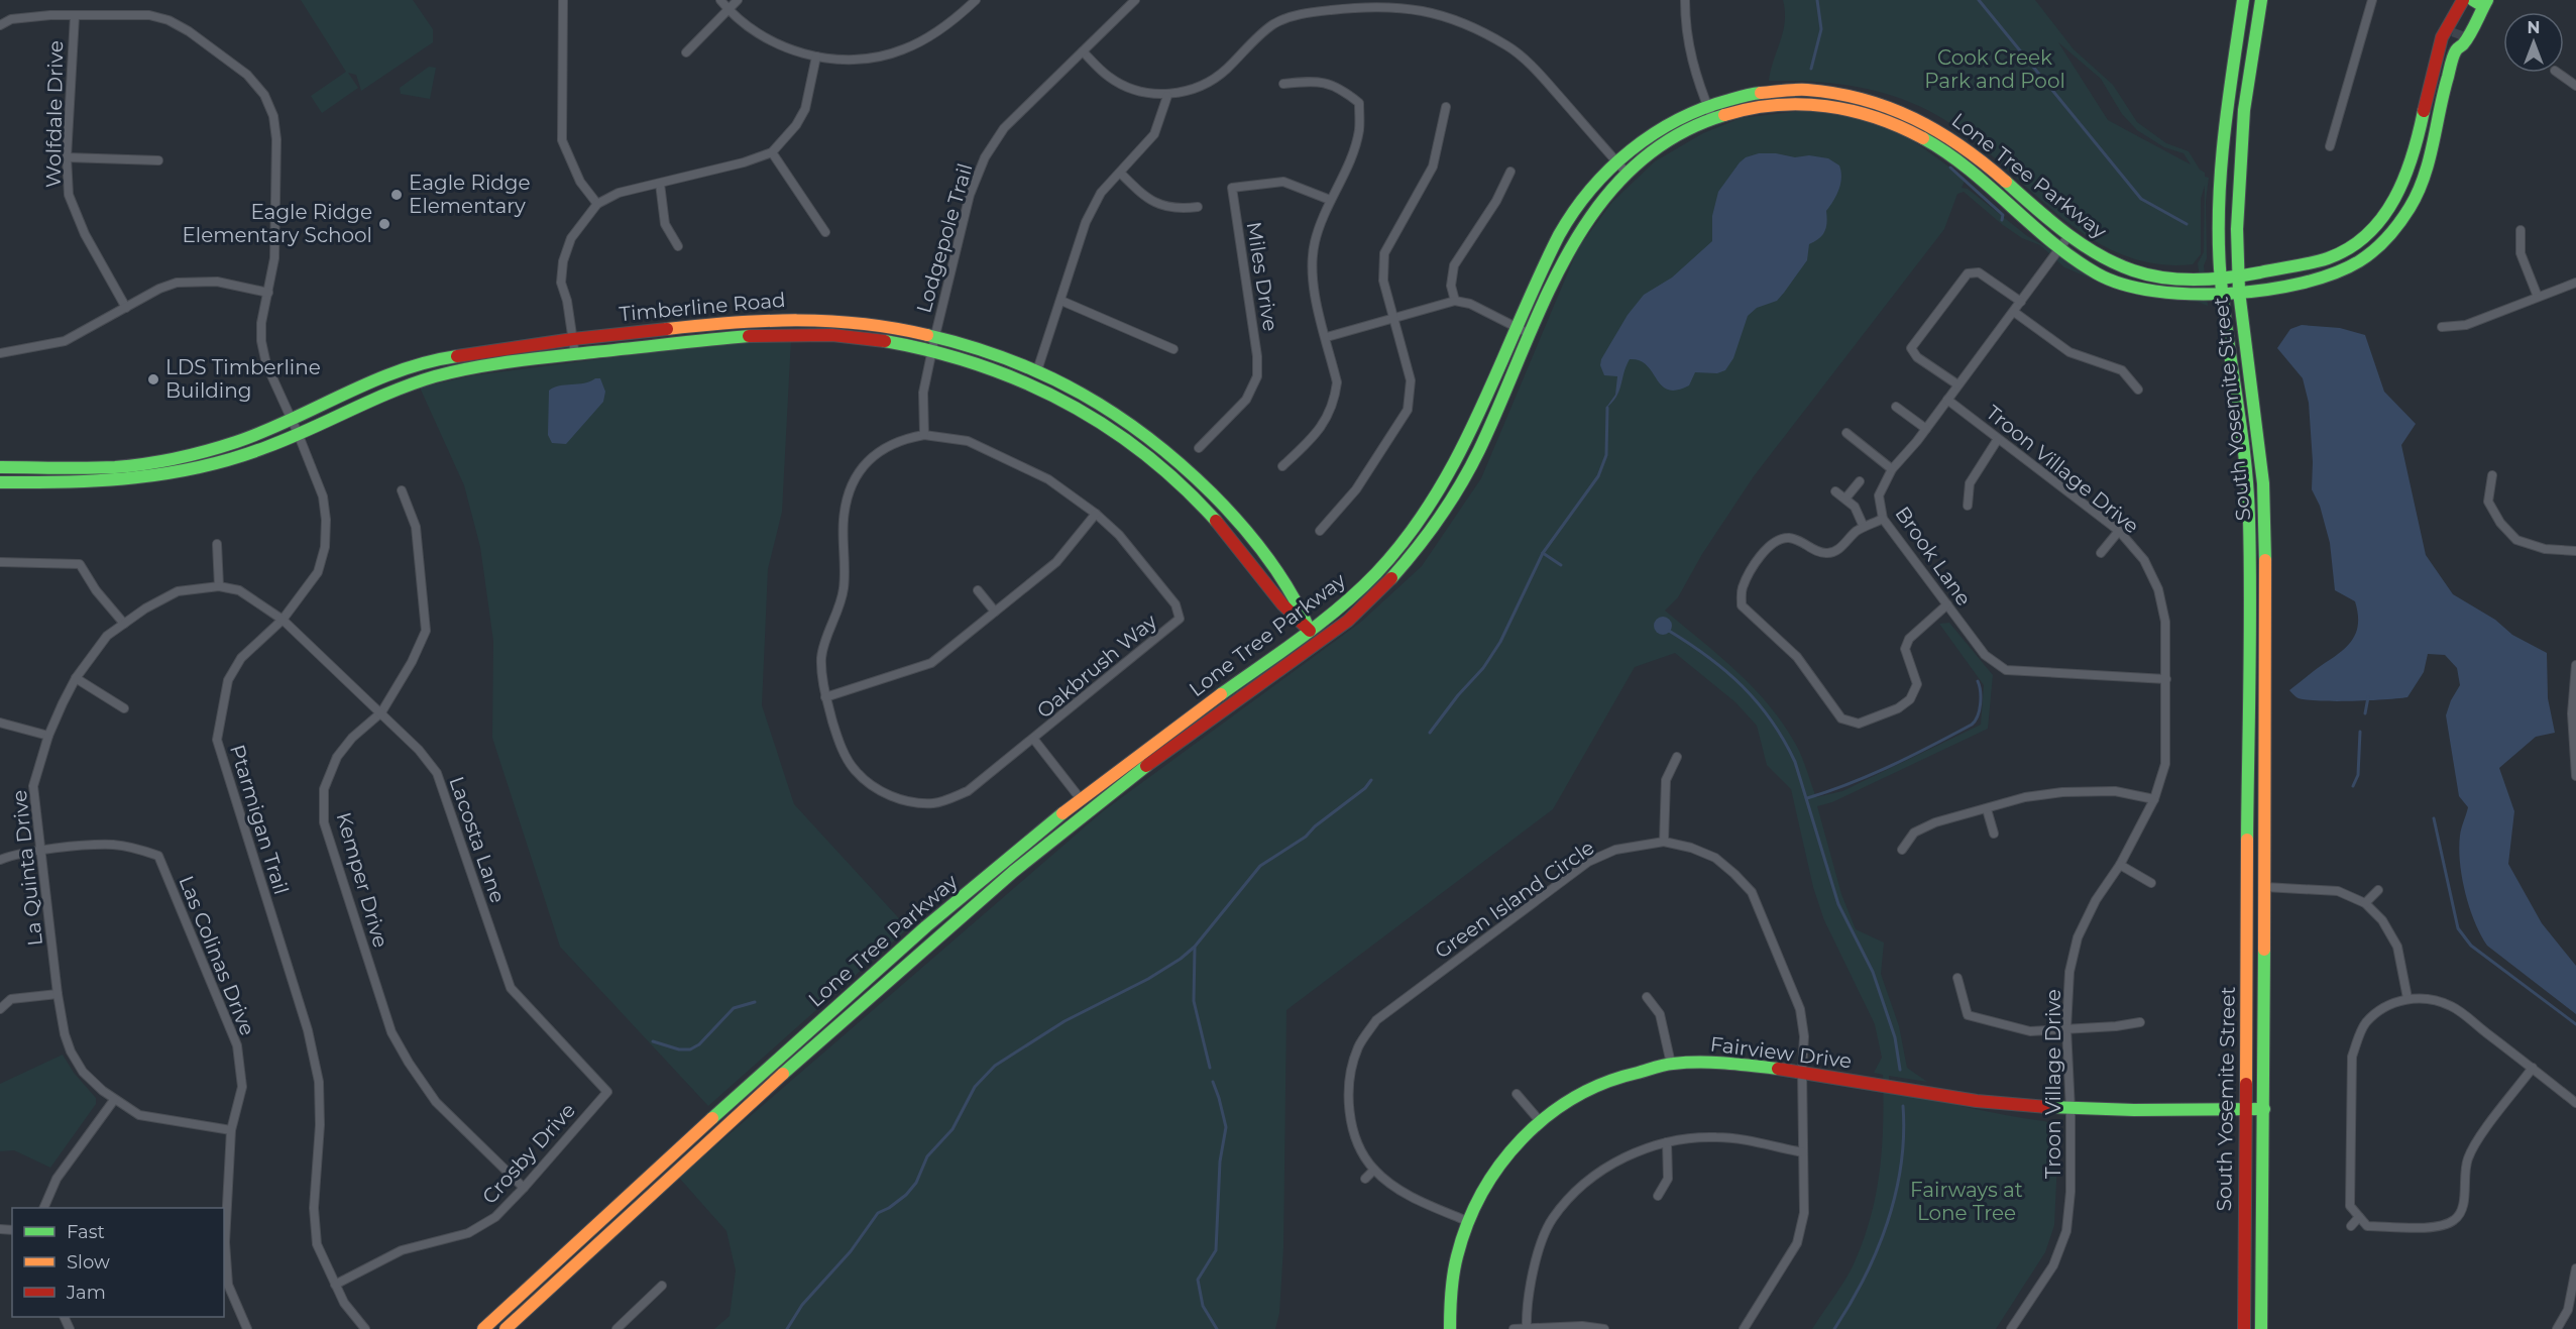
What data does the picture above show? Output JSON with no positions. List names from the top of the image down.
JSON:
{
  "streets": {
    "street": [
      "Wolfdale Drive",
      "Lone Tree Parkway",
      "Lodgepole Trail",
      "Miles Drive",
      "Timberline Road",
      "South Yosemite Street",
      "Troon Village Drive",
      "Brook Lane",
      "Oakbrush Way",
      "Ptarmigan Trail",
      "Lacosta Lane",
      "La Quinta Drive",
      "Kemper Drive",
      "Green Island Circle",
      "Las Colinas Drive",
      "Fairview Drive",
      "Crosby Drive"
    ]
  },
  "crossings": [
    ["Wolfdale Drive", "Ptarmigan Trail"],
    ["Lone Tree Parkway", "Timberline Road"],
    ["Lone Tree Parkway", "South Yosemite Street"],
    ["Lone Tree Parkway", "Brook Lane"],
    ["Lodgepole Trail", "Timberline Road"],
    ["Lodgepole Trail", "Oakbrush Way"],
    ["Timberline Road", "Ptarmigan Trail"],
    ["South Yosemite Street", "Fairview Drive"],
    ["Troon Village Drive", "Brook Lane"],
    ["Troon Village Drive", "Fairview Drive"],
    ["Ptarmigan Trail", "Lacosta Lane"],
    ["Ptarmigan Trail", "La Quinta Drive"],
    ["Ptarmigan Trail", "Crosby Drive"],
    ["Lacosta Lane", "La Quinta Drive"],
    ["Lacosta Lane", "Kemper Drive"],
    ["Lacosta Lane", "Crosby Drive"],
    ["La Quinta Drive", "Las Colinas Drive"],
    ["Kemper Drive", "Crosby Drive"],
    ["Green Island Circle", "Fairview Drive"]
  ],
  "parks": ["Cook Creek Park and Pool", "Fairways at Lone Tree"],
  "places": ["Eagle Ridge Elementary", "Eagle Ridge Elementary School", "LDS Timberline Building"],
  "legend": ["Fast", "Slow", "Jam"],
  "north": "top"
}
